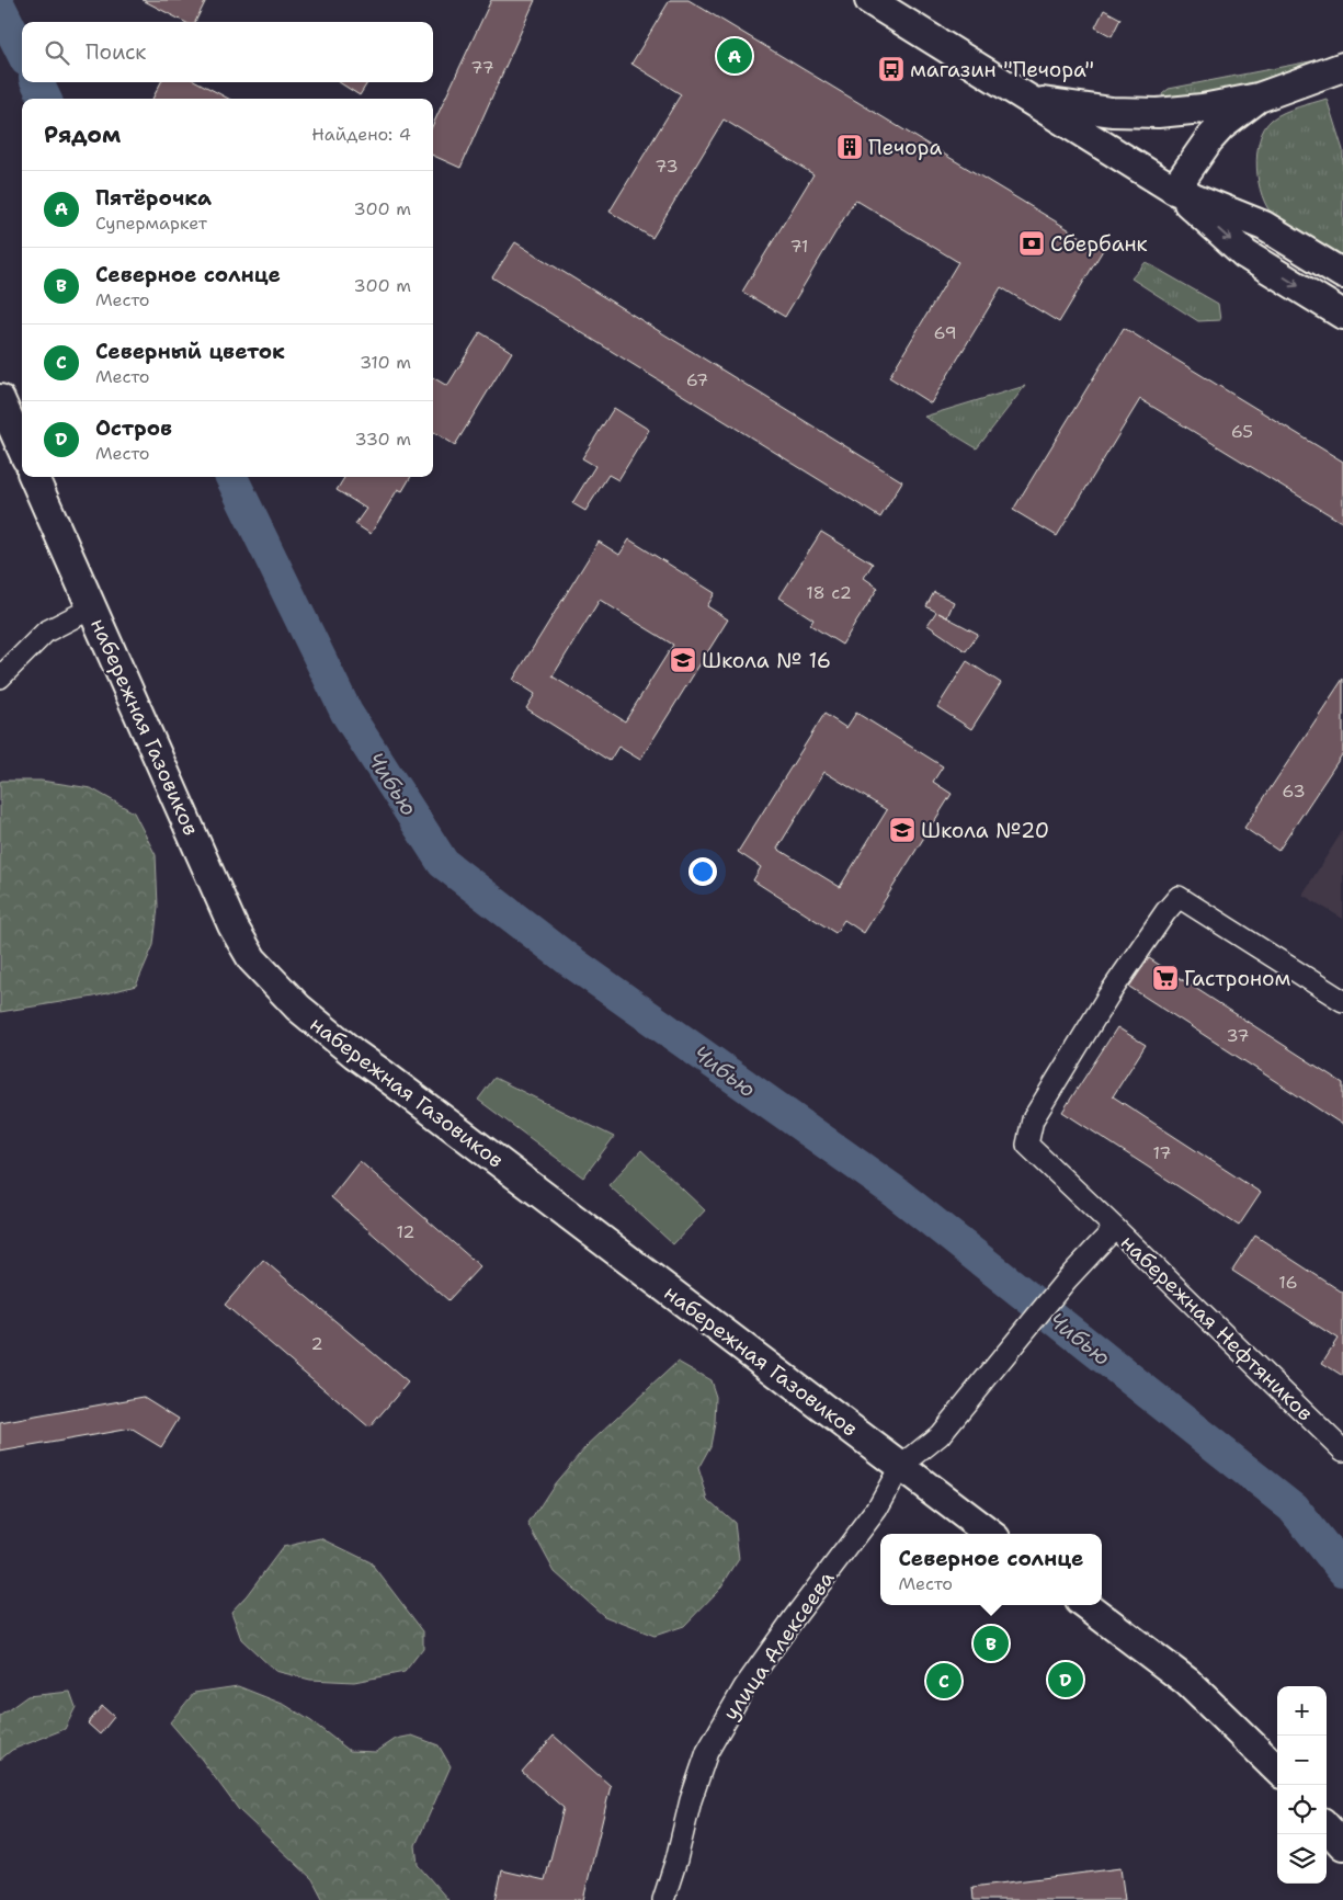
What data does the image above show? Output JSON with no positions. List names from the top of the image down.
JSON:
{
  "streets": {
    "main road": ["набережная Газовиков"],
    "street": ["набережная Нефтяников", "улица Алексеева"]
  },
  "crossings": [
    ["набережная Газовиков", "набережная Нефтяников"],
    ["набережная Газовиков", "улица Алексеева"],
    ["набережная Нефтяников", "улица Алексеева"]
  ],
  "water": ["Чибью"],
  "places": {
    "bus stop": ["магазин \"Печора\""],
    "building": ["Печора"],
    "bank": ["Сбербанк"],
    "school or university": ["Школа № 16", "Школа №20"],
    "supermarket": ["Гастроном"]
  },
  "house_numbers": [
    "77",
    "73",
    "71",
    "69",
    "67",
    "65",
    "18 с2",
    "63",
    "37",
    "17",
    "12",
    "16",
    "2"
  ],
  "page": {
    "search": "Поиск",
    "pins": [
      "A",
      "B",
      "D",
      "C"
    ],
    "heading": ["Рядом", "Найдено: 4"],
    "list": [
      {
        "mark": "A",
        "name": "Пятёрочка",
        "note": "Супермаркет",
        "value": "300 m"
      },
      {
        "mark": "B",
        "name": "Северное солнце",
        "note": "Место",
        "value": "300 m"
      },
      {
        "mark": "C",
        "name": "Северный цветок",
        "note": "Место",
        "value": "310 m"
      },
      {
        "mark": "D",
        "name": "Остров",
        "note": "Место",
        "value": "330 m"
      }
    ],
    "popup": ["Северное солнце", "Место"],
    "map_buttons": ["+", "−"]
  }
}
